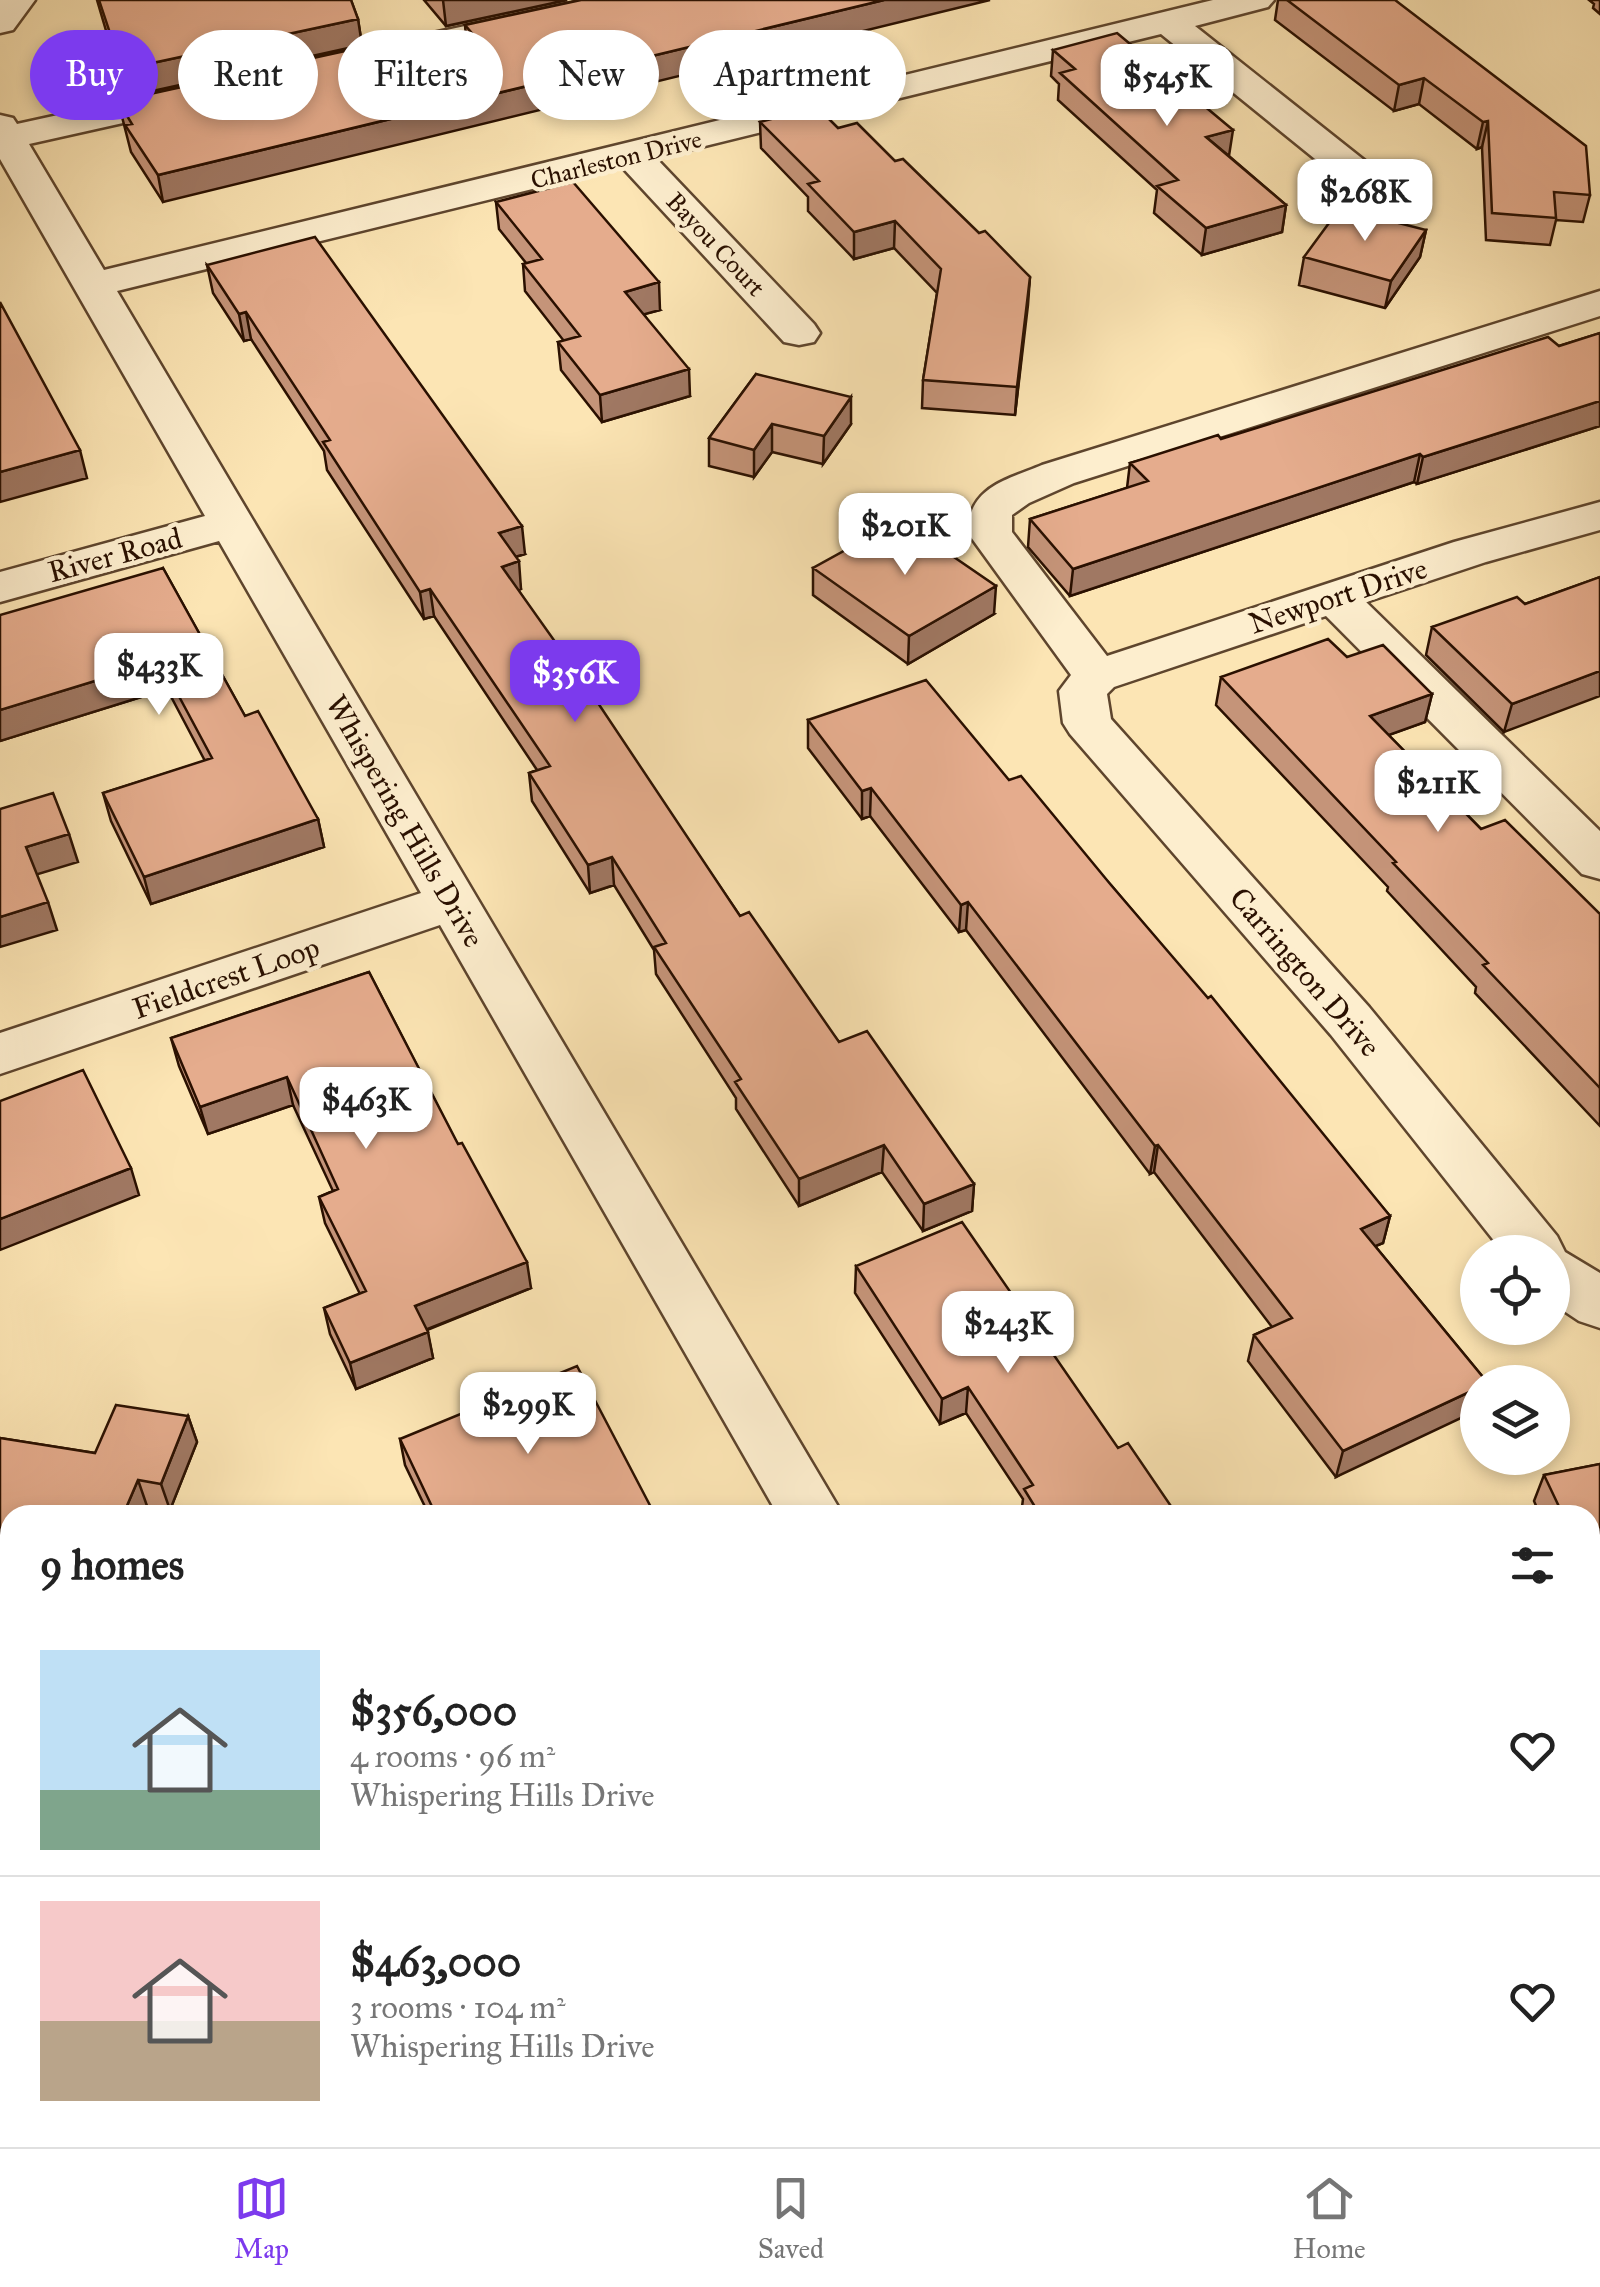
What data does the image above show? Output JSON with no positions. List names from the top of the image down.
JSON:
{
  "streets": {
    "street": [
      "Charleston Drive",
      "Bayou Court",
      "River Road",
      "Newport Drive",
      "Whispering Hills Drive",
      "Carrington Drive",
      "Fieldcrest Loop"
    ]
  },
  "crossings": [
    ["Charleston Drive", "Bayou Court"],
    ["Charleston Drive", "Whispering Hills Drive"],
    ["River Road", "Whispering Hills Drive"],
    ["Newport Drive", "Carrington Drive"],
    ["Whispering Hills Drive", "Fieldcrest Loop"]
  ],
  "page": {
    "chip": [
      "Buy",
      "Rent",
      "Filters",
      "New",
      "Apartment"
    ],
    "price": [
      "$545K",
      "$268K",
      "$201K",
      "$433K",
      "$356K",
      "$211K",
      "$463K",
      "$243K",
      "$299K"
    ],
    "heading": "9 homes",
    "list": [
      {
        "name": "$356,000",
        "note": "4 rooms · 96 m² · Whispering Hills Drive"
      },
      {
        "name": "$463,000",
        "note": "3 rooms · 104 m² · Whispering Hills Drive"
      }
    ],
    "tabs": ["Map", "Saved", "Home"]
  }
}
